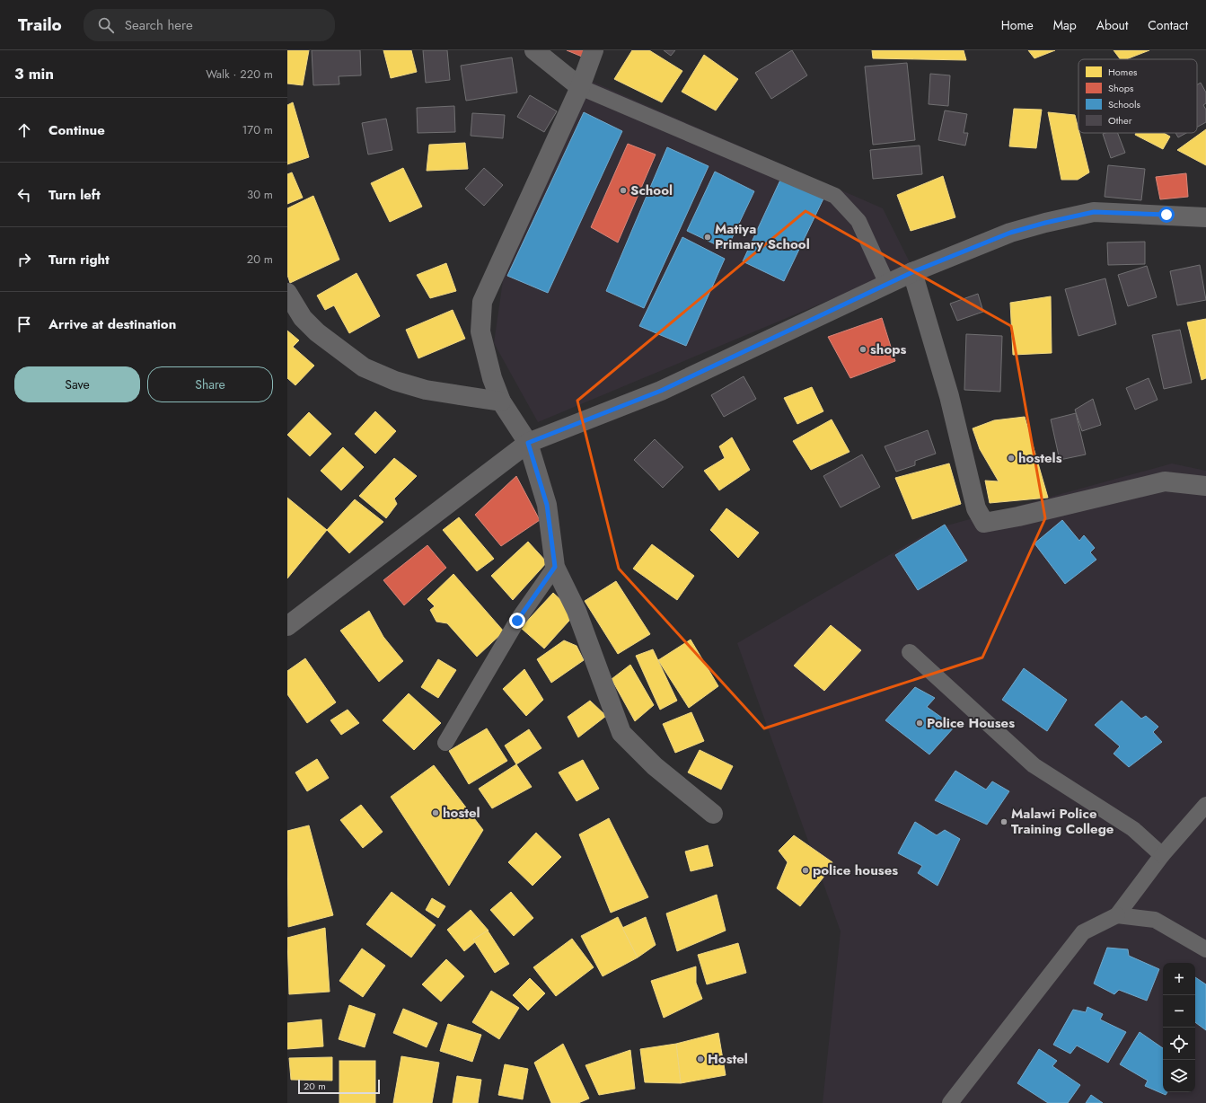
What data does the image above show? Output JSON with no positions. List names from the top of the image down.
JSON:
{
  "places": [
    "School",
    "Matiya Primary School",
    "shops",
    "hostels",
    "Police Houses",
    "hostel",
    "Malawi Police Training College",
    "police houses",
    "Hostel"
  ],
  "legend": [
    "Homes",
    "Shops",
    "Schools",
    "Other"
  ],
  "scale_bar": "20 m",
  "page": {
    "header": "Trailo",
    "search": "Search here",
    "nav": [
      "Home",
      "Map",
      "About",
      "Contact"
    ],
    "heading": ["3 min", "Walk · 220 m"],
    "list": [
      ["Continue", "170 m"],
      ["Turn left", "30 m"],
      ["Turn right", "20 m"],
      "Arrive at destination"
    ],
    "buttons": ["Save", "Share"],
    "map_buttons": ["+", "−"],
    "scale": "20 m"
  }
}
